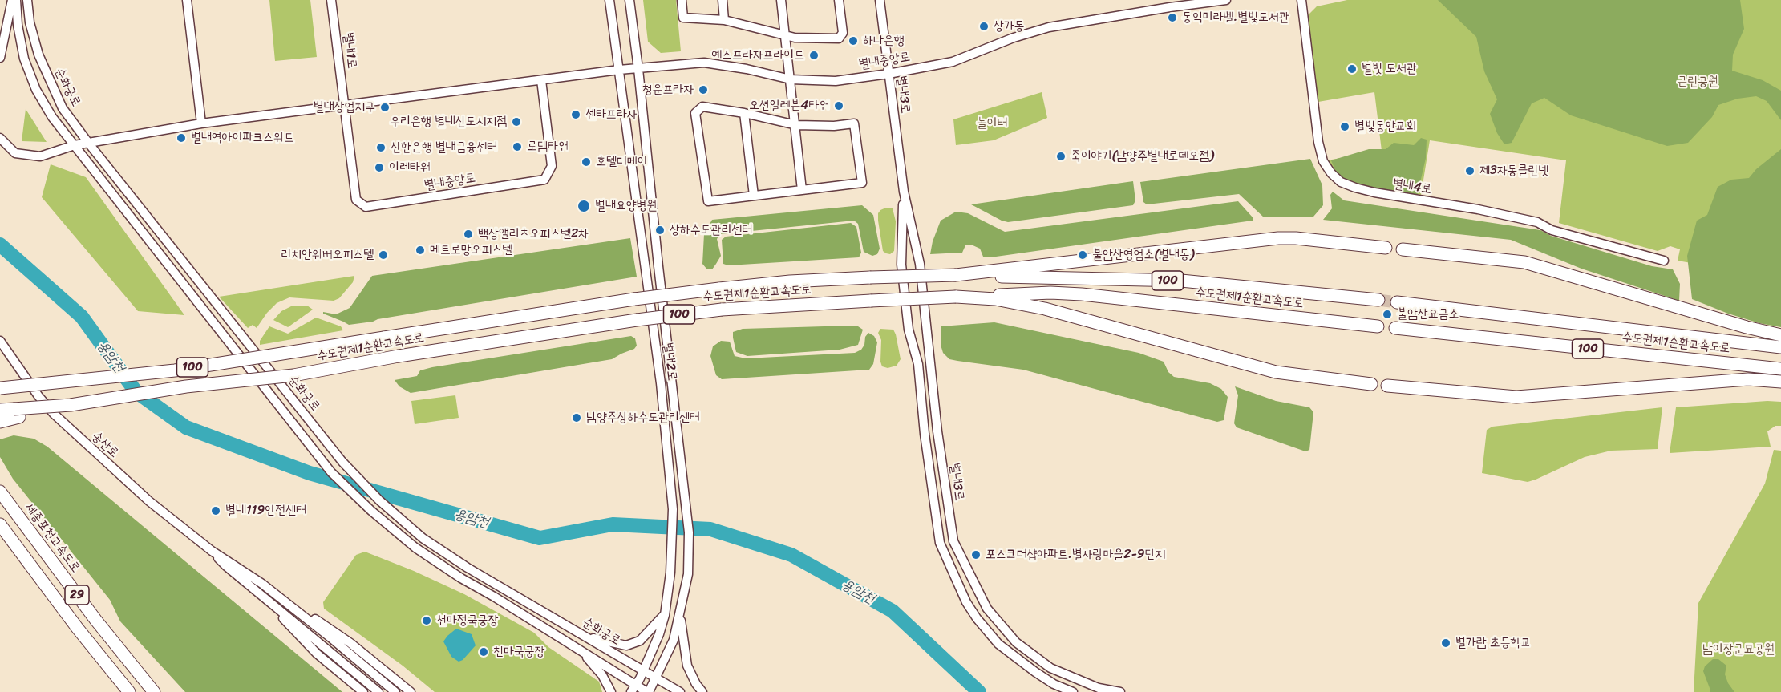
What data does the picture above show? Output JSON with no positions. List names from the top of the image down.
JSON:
{
  "streets": {
    "highway": [
      "100",
      "수도권제1순환고속도로",
      "세종포천고속도로",
      "29"
    ],
    "street": [
      "별내1로",
      "별내중앙로",
      "순화궁로",
      "별내3로",
      "별내4로",
      "별내2로",
      "송산로"
    ]
  },
  "crossings": [
    ["별내1로", "별내중앙로"],
    ["별내중앙로", "순화궁로"],
    ["별내중앙로", "별내3로"],
    ["별내중앙로", "별내2로"],
    ["순화궁로", "별내2로"]
  ],
  "water": ["용암천"],
  "parks": ["근린공원", "놀이터", "남이장군묘공원"],
  "places": [
    "동익미라벨.별빛도서관",
    "상가동",
    "하나은행",
    "예스프라자프라이드",
    "별빛 도서관",
    "청운프라자",
    "오션일레븐4타워",
    "별내상업지구",
    "센타프라자",
    "우리은행 별내신도시지점",
    "별빛동안교회",
    "별내역아이파크스위트",
    "로뎀타워",
    "신한은행 별내금융센터",
    "죽이야기(남양주별내로데오점)",
    "호텔더메이",
    "이레타워",
    "제3자동클린넷",
    "별내요양병원",
    "상하수도관리센터",
    "백상앨리츠오피스텔2차",
    "메트로망오피스텔",
    "리치안위버오피스텔",
    "불암산영업소(별내동)",
    "불암산요금소",
    "남양주상하수도관리센터",
    "별내119안전센터",
    "포스코더샵아파트.별사랑마을2-9단지",
    "천마정국궁장",
    "별가람 초등학교",
    "천마국궁장"
  ]
}
